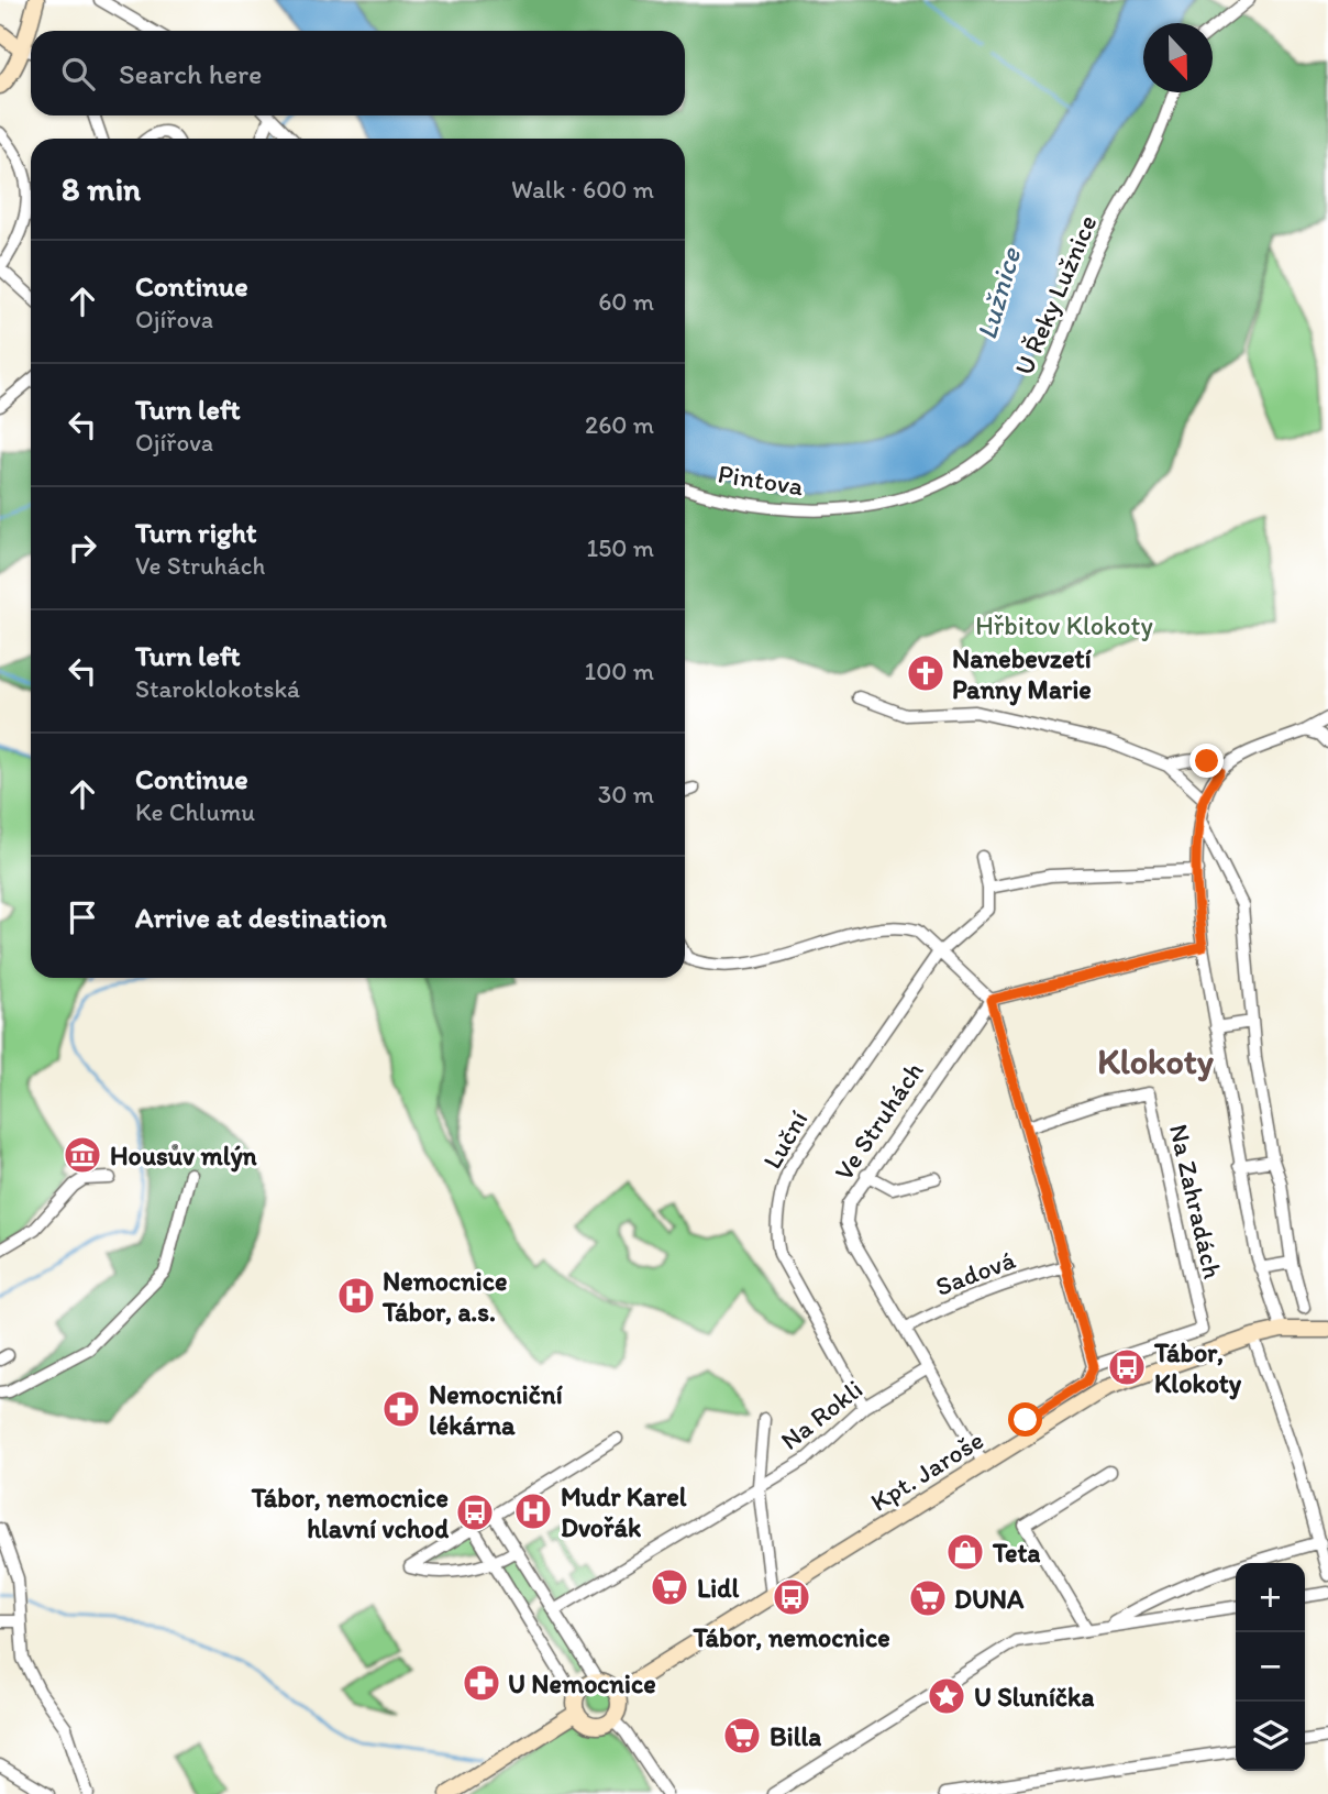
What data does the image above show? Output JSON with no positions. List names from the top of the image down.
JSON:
{
  "streets": {
    "street": [
      "U Řeky Lužnice",
      "Pintova",
      "Ve Struhách",
      "Luční",
      "Na Zahradách",
      "Sadová",
      "Na Rokli",
      "Kpt. Jaroše"
    ]
  },
  "crossings": [
    ["U Řeky Lužnice", "Pintova"],
    ["Ve Struhách", "Sadová"],
    ["Ve Struhách", "Na Rokli"],
    ["Ve Struhách", "Kpt. Jaroše"],
    ["Luční", "Na Rokli"]
  ],
  "districts": ["Klokoty"],
  "water": ["Lužnice"],
  "parks": ["Hřbitov Klokoty"],
  "places": {
    "church": ["Nanebevzetí Panny Marie"],
    "museum": ["Housův mlýn"],
    "hospital": ["Nemocnice Tábor, a.s.", "Mudr Karel Dvořák"],
    "bus stop": ["Tábor, Klokoty", "Tábor, nemocnice hlavní vchod", "Tábor, nemocnice"],
    "pharmacy": ["Nemocniční lékárna", "U Nemocnice"],
    "shop": ["Teta"],
    "supermarket": ["Lidl", "DUNA", "Billa"],
    "place": ["U Sluníčka"]
  },
  "north": "bottom",
  "page": {
    "search": "Search here",
    "heading": ["8 min", "Walk · 600 m"],
    "list": [
      ["Continue", "Ojířova", "60 m"],
      ["Turn left", "Ojířova", "260 m"],
      ["Turn right", "Ve Struhách", "150 m"],
      ["Turn left", "Staroklokotská", "100 m"],
      ["Continue", "Ke Chlumu", "30 m"],
      "Arrive at destination"
    ],
    "map_buttons": ["+", "−"]
  }
}
